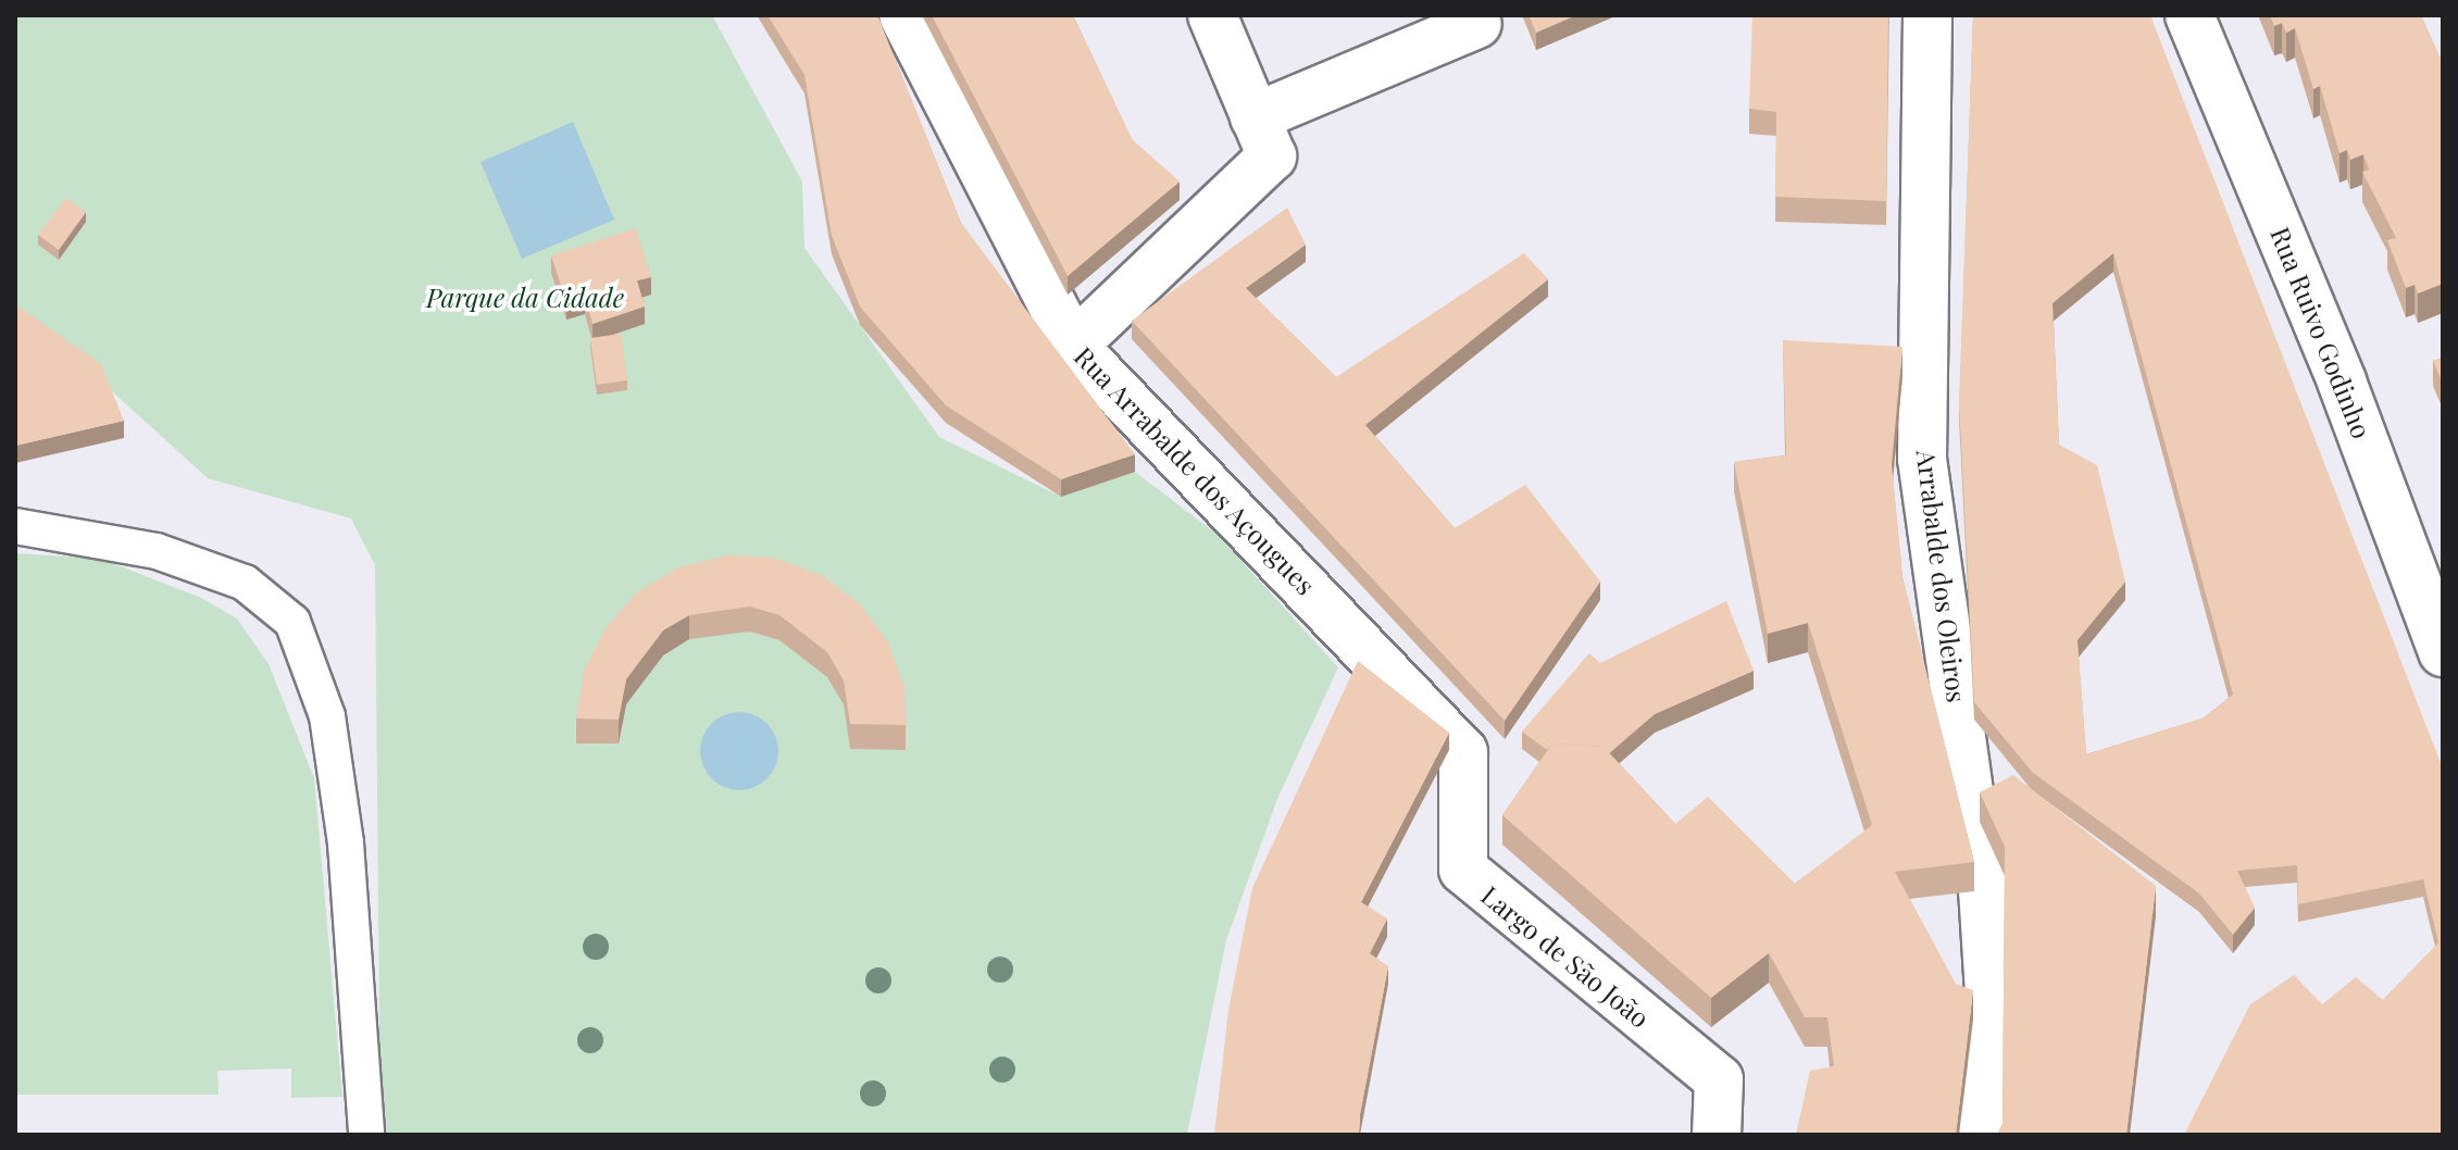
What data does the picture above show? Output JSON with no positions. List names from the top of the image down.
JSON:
{
  "streets": {
    "street": [
      "Rua Ruivo Godinho",
      "Rua Arrabalde dos Açougues",
      "Arrabalde dos Oleiros",
      "Largo de São João"
    ]
  },
  "crossings": [
    ["Rua Arrabalde dos Açougues", "Largo de São João"]
  ],
  "parks": ["Parque da Cidade"]
}
